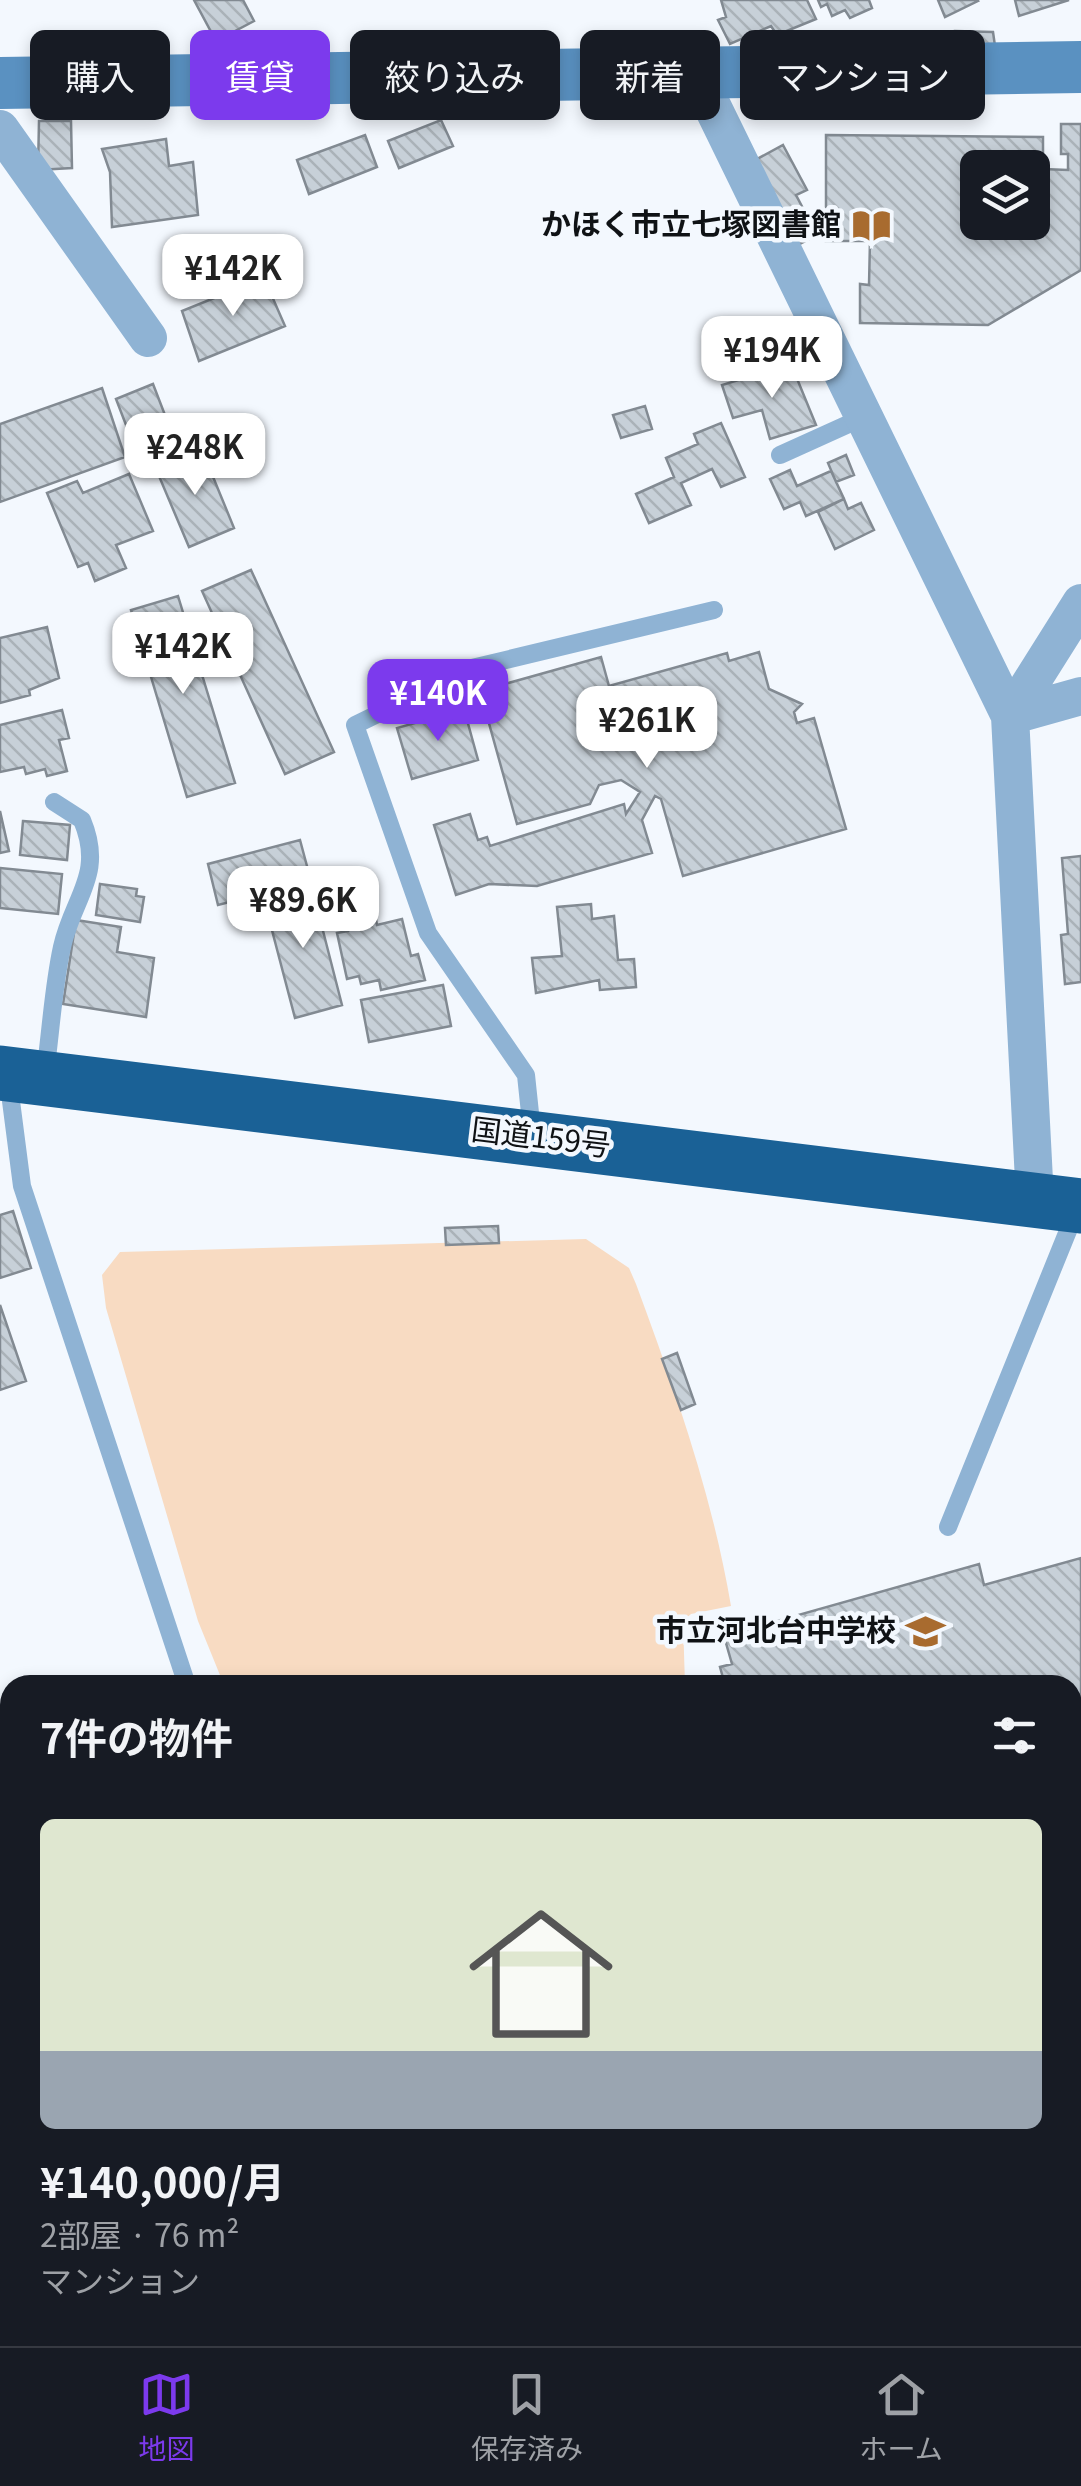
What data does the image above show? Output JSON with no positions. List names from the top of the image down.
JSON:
{
  "streets": {
    "highway": ["国道159号"]
  },
  "places": {
    "library": ["かほく市立七塚図書館"],
    "school or university": ["市立河北台中学校"]
  },
  "page": {
    "chip": [
      "購入",
      "賃貸",
      "絞り込み",
      "新着",
      "マンション"
    ],
    "price": [
      "¥142K",
      "¥194K",
      "¥248K",
      "¥142K",
      "¥140K",
      "¥261K",
      "¥89.6K"
    ],
    "heading": "7件の物件",
    "list": [
      {
        "name": "¥140,000/月",
        "note": "2部屋 · 76 m² · マンション"
      }
    ],
    "tabs": ["地図", "保存済み", "ホーム"]
  }
}
